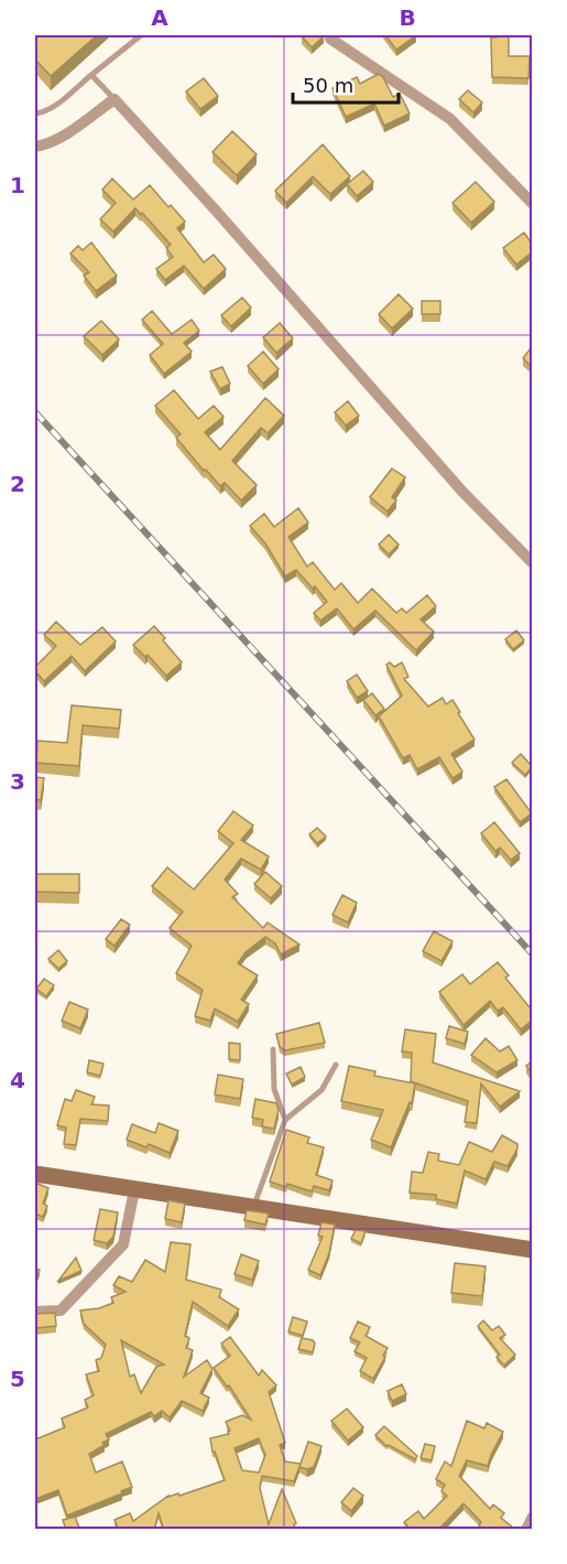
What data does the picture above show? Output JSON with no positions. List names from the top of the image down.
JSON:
{
  "scale_bar": "50 m",
  "grid": {
    "columns": ["A", "B"],
    "rows": [
      "1",
      "2",
      "3",
      "4",
      "5"
    ]
  }
}
